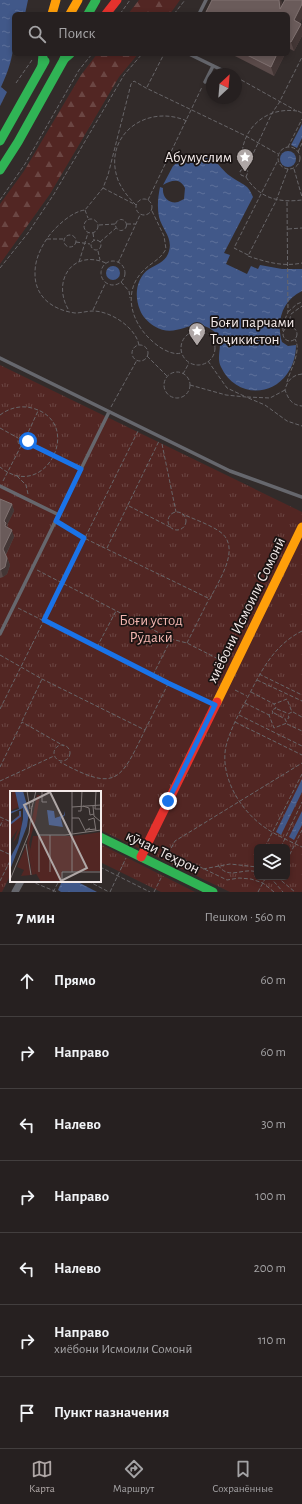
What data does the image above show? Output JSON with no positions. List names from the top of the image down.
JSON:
{
  "streets": {
    "main road": ["хиёбони Исмоили Сомонӣ", "кӯчаи Теҳрон"]
  },
  "crossings": [
    ["хиёбони Исмоили Сомонӣ", "кӯчаи Теҳрон"]
  ],
  "parks": ["Боғи устод Рӯдакӣ"],
  "places": {
    "place": ["Абумуслим", "Боғи парчами Тоҷикистон"]
  },
  "north": "top right",
  "page": {
    "search": "Поиск",
    "heading": ["7 мин", "Пешком · 560 m"],
    "list": [
      ["Прямо", "60 m"],
      ["Направо", "60 m"],
      ["Налево", "30 m"],
      ["Направо", "100 m"],
      ["Налево", "200 m"],
      ["Направо", "хиёбони Исмоили Сомонӣ", "110 m"],
      "Пункт назначения"
    ],
    "nav": ["Карта", "Маршрут", "Сохранённые"]
  }
}
